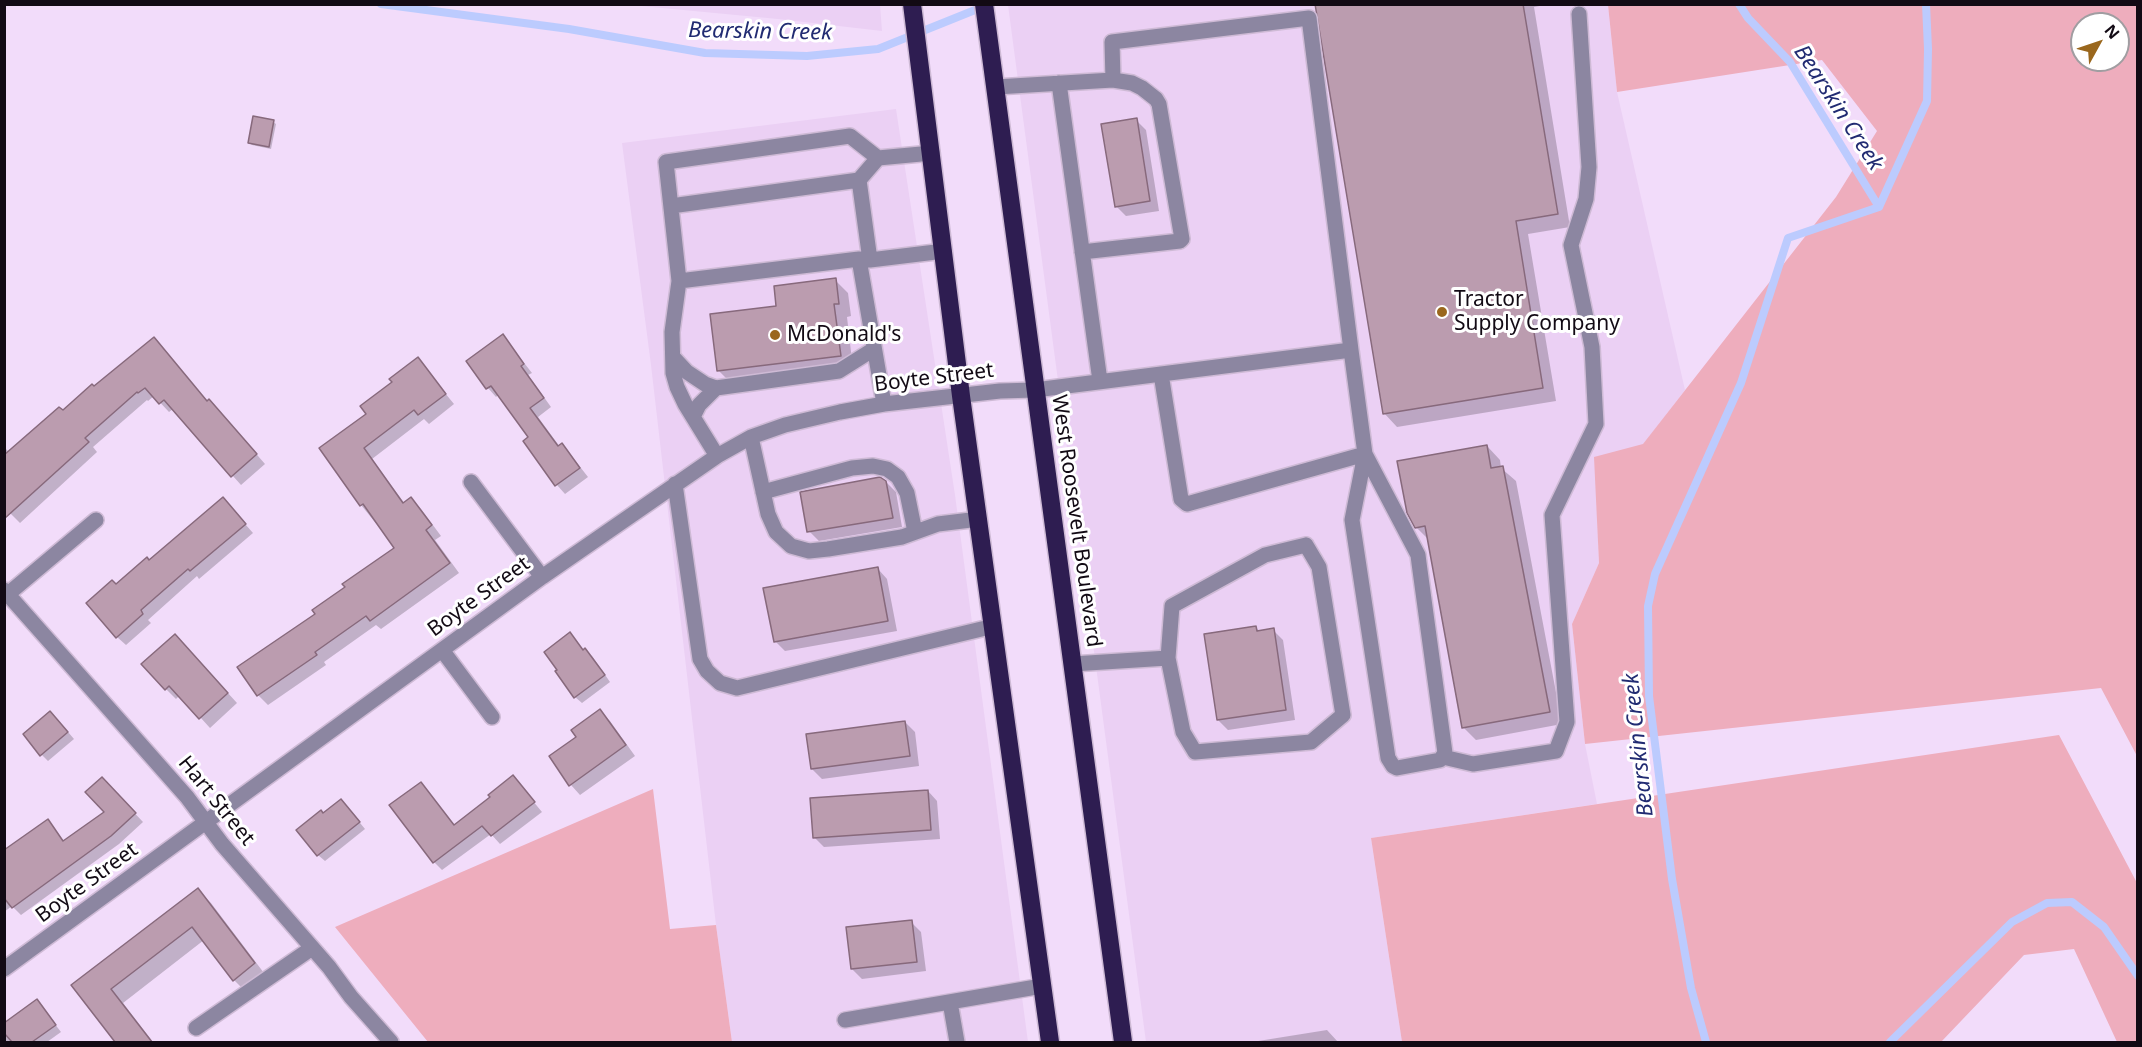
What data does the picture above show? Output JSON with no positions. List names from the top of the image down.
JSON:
{
  "streets": {
    "highway": ["West Roosevelt Boulevard"],
    "street": ["Boyte Street", "Hart Street"]
  },
  "crossings": [
    ["Boyte Street", "West Roosevelt Boulevard"],
    ["Boyte Street", "Hart Street"]
  ],
  "water": ["Bearskin Creek"],
  "places": ["Tractor Supply Company", "McDonald's"],
  "north": "top right"
}
